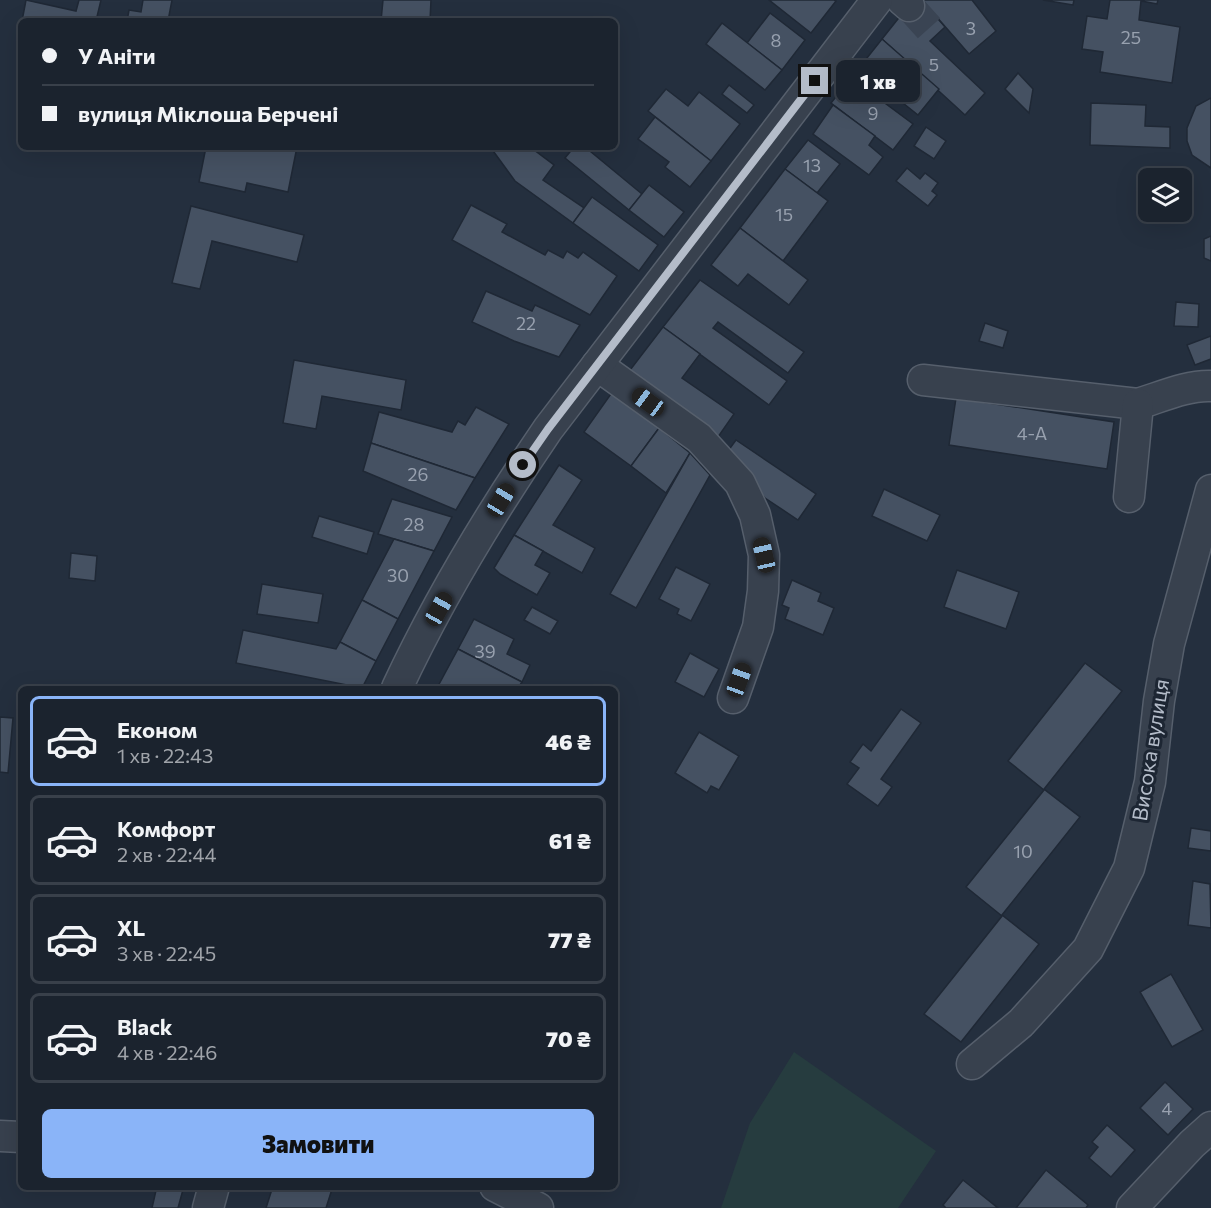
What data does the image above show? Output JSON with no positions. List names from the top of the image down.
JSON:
{
  "streets": {
    "street": ["Висока вулиця"]
  },
  "house_numbers": [
    "3",
    "25",
    "8",
    "5",
    "9",
    "13",
    "15",
    "22",
    "4-А",
    "26",
    "28",
    "30",
    "39",
    "10",
    "4"
  ],
  "page": {
    "banner": ["У Аніти", "вулиця Міклоша Берчені"],
    "bubble": "1 хв",
    "list": [
      {
        "name": "Економ",
        "note": "1 хв · 22:43",
        "value": "46 ₴"
      },
      {
        "name": "Комфорт",
        "note": "2 хв · 22:44",
        "value": "61 ₴"
      },
      {
        "name": "XL",
        "note": "3 хв · 22:45",
        "value": "77 ₴"
      },
      {
        "name": "Black",
        "note": "4 хв · 22:46",
        "value": "70 ₴"
      }
    ],
    "buttons": "Замовити"
  }
}
